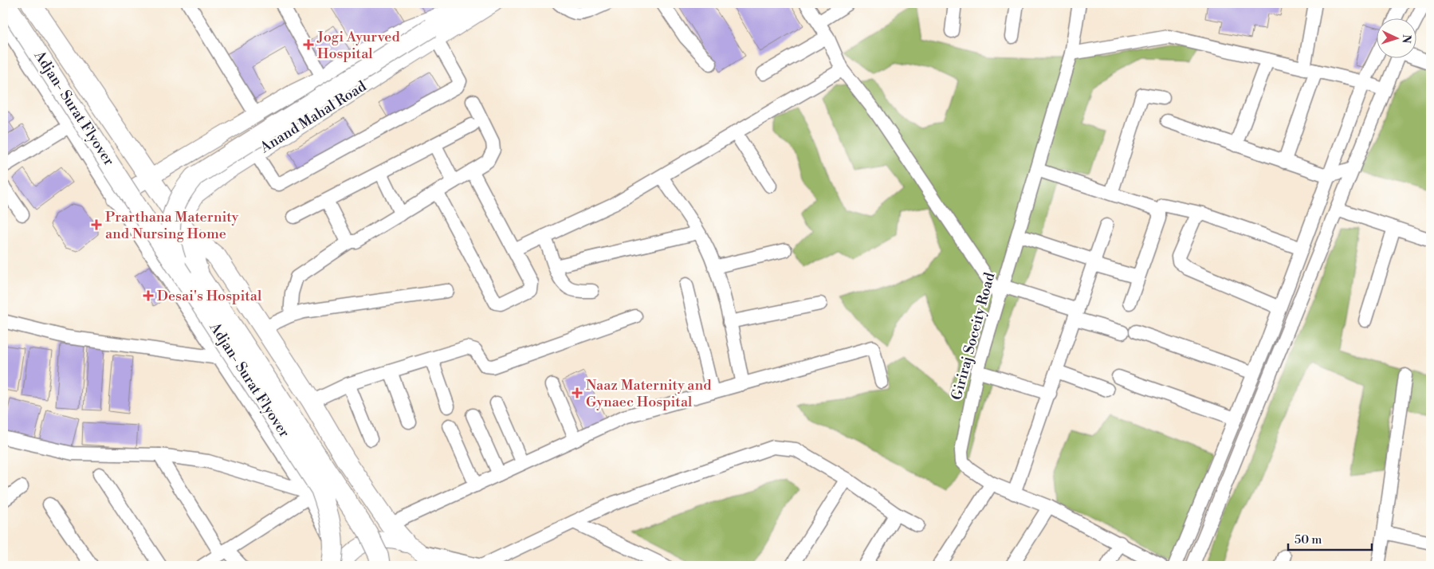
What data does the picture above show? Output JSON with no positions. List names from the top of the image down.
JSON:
{
  "streets": {
    "highway": ["Adjan- Surat Flyover"],
    "main road": ["Anand Mahal Road"],
    "street": ["Giriraj Soceity Road"]
  },
  "crossings": [
    ["Adjan- Surat Flyover", "Anand Mahal Road"]
  ],
  "places": {
    "health": [
      "Jogi Ayurved Hospital",
      "Prarthana Maternity and Nursing Home",
      "Desai's Hospital",
      "Naaz Maternity and Gynaec Hospital"
    ]
  },
  "scale_bar": "50 m",
  "north": "right"
}
